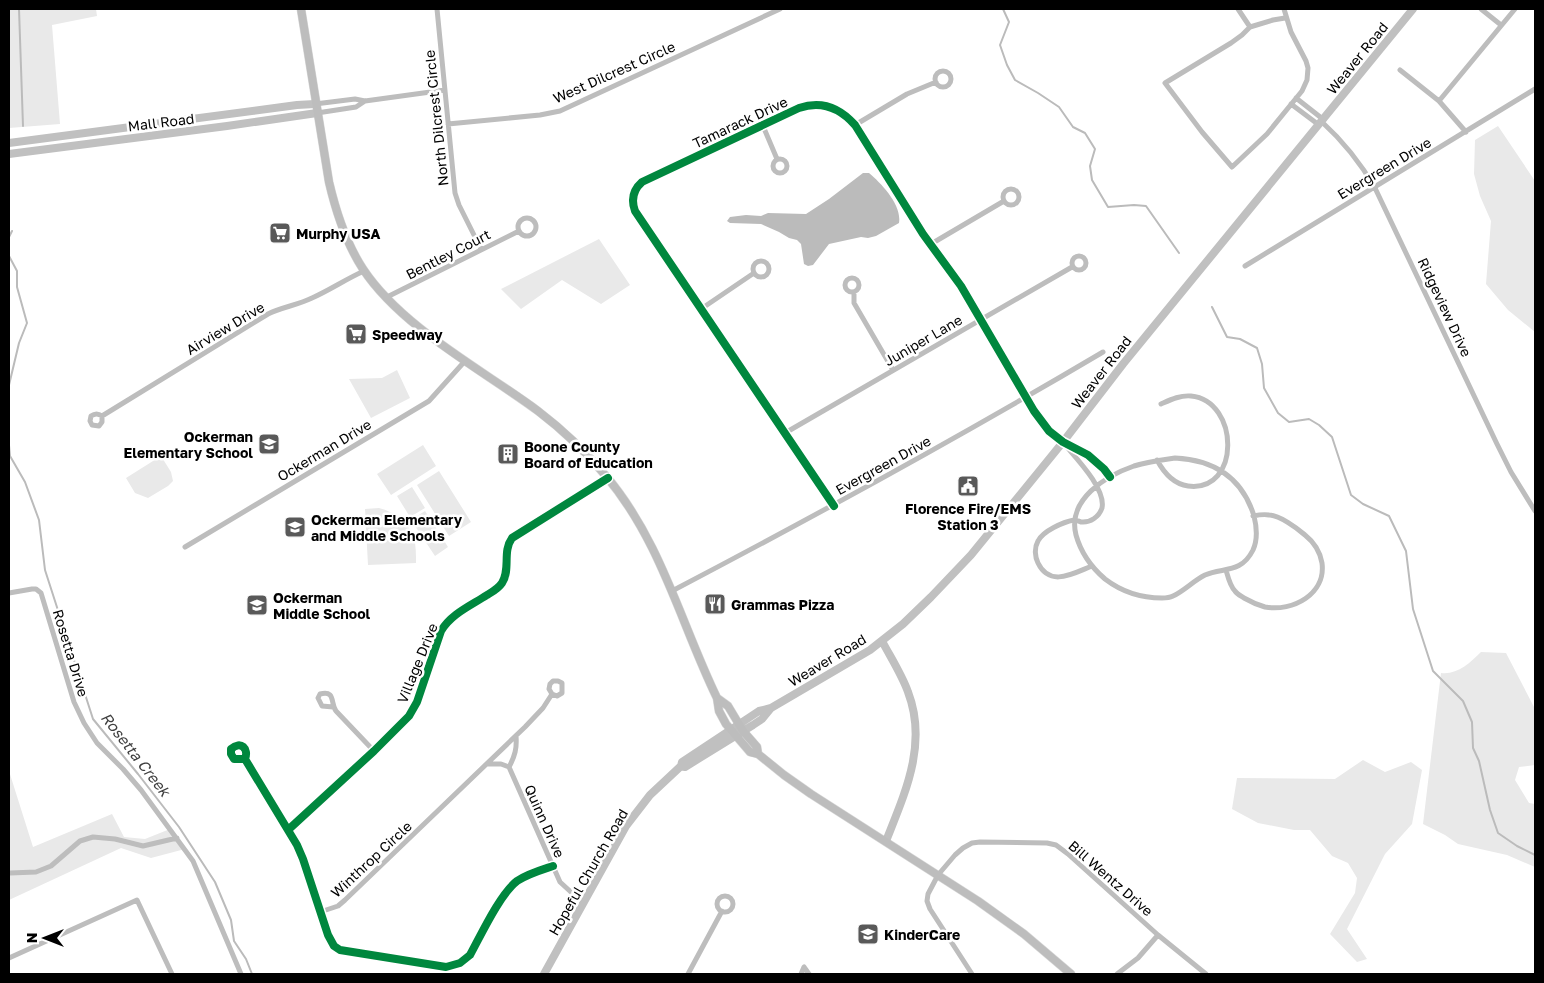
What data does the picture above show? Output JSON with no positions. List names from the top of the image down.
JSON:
{
  "streets": {
    "main road": ["Weaver Road", "Mall Road", "Hopeful Church Road"],
    "street": [
      "West Dilcrest Circle",
      "North Dilcrest Circle",
      "Tamarack Drive",
      "Evergreen Drive",
      "Bentley Court",
      "Ridgeview Drive",
      "Airview Drive",
      "Juniper Lane",
      "Ockerman Drive",
      "Rosetta Drive",
      "Village Drive",
      "Quinn Drive",
      "Winthrop Circle",
      "Bill Wentz Drive"
    ]
  },
  "crossings": [
    ["Weaver Road", "Tamarack Drive"],
    ["Weaver Road", "Ridgeview Drive"],
    ["Weaver Road", "Hopeful Church Road"],
    ["West Dilcrest Circle", "North Dilcrest Circle"],
    ["North Dilcrest Circle", "Bentley Court"],
    ["Tamarack Drive", "Evergreen Drive"],
    ["Tamarack Drive", "Juniper Lane"],
    ["Evergreen Drive", "Ridgeview Drive"],
    ["Quinn Drive", "Hopeful Church Road"]
  ],
  "water": ["Rosetta Creek"],
  "places": {
    "supermarket": ["Murphy USA", "Speedway"],
    "school or university": [
      "Ockerman Elementary School",
      "Ockerman Elementary and Middle Schools",
      "Ockerman Middle School",
      "KinderCare"
    ],
    "building": ["Boone County Board of Education"],
    "public building": ["Florence Fire/EMS Station 3"],
    "restaurant": ["Grammas Pizza"]
  },
  "north": "left"
}
